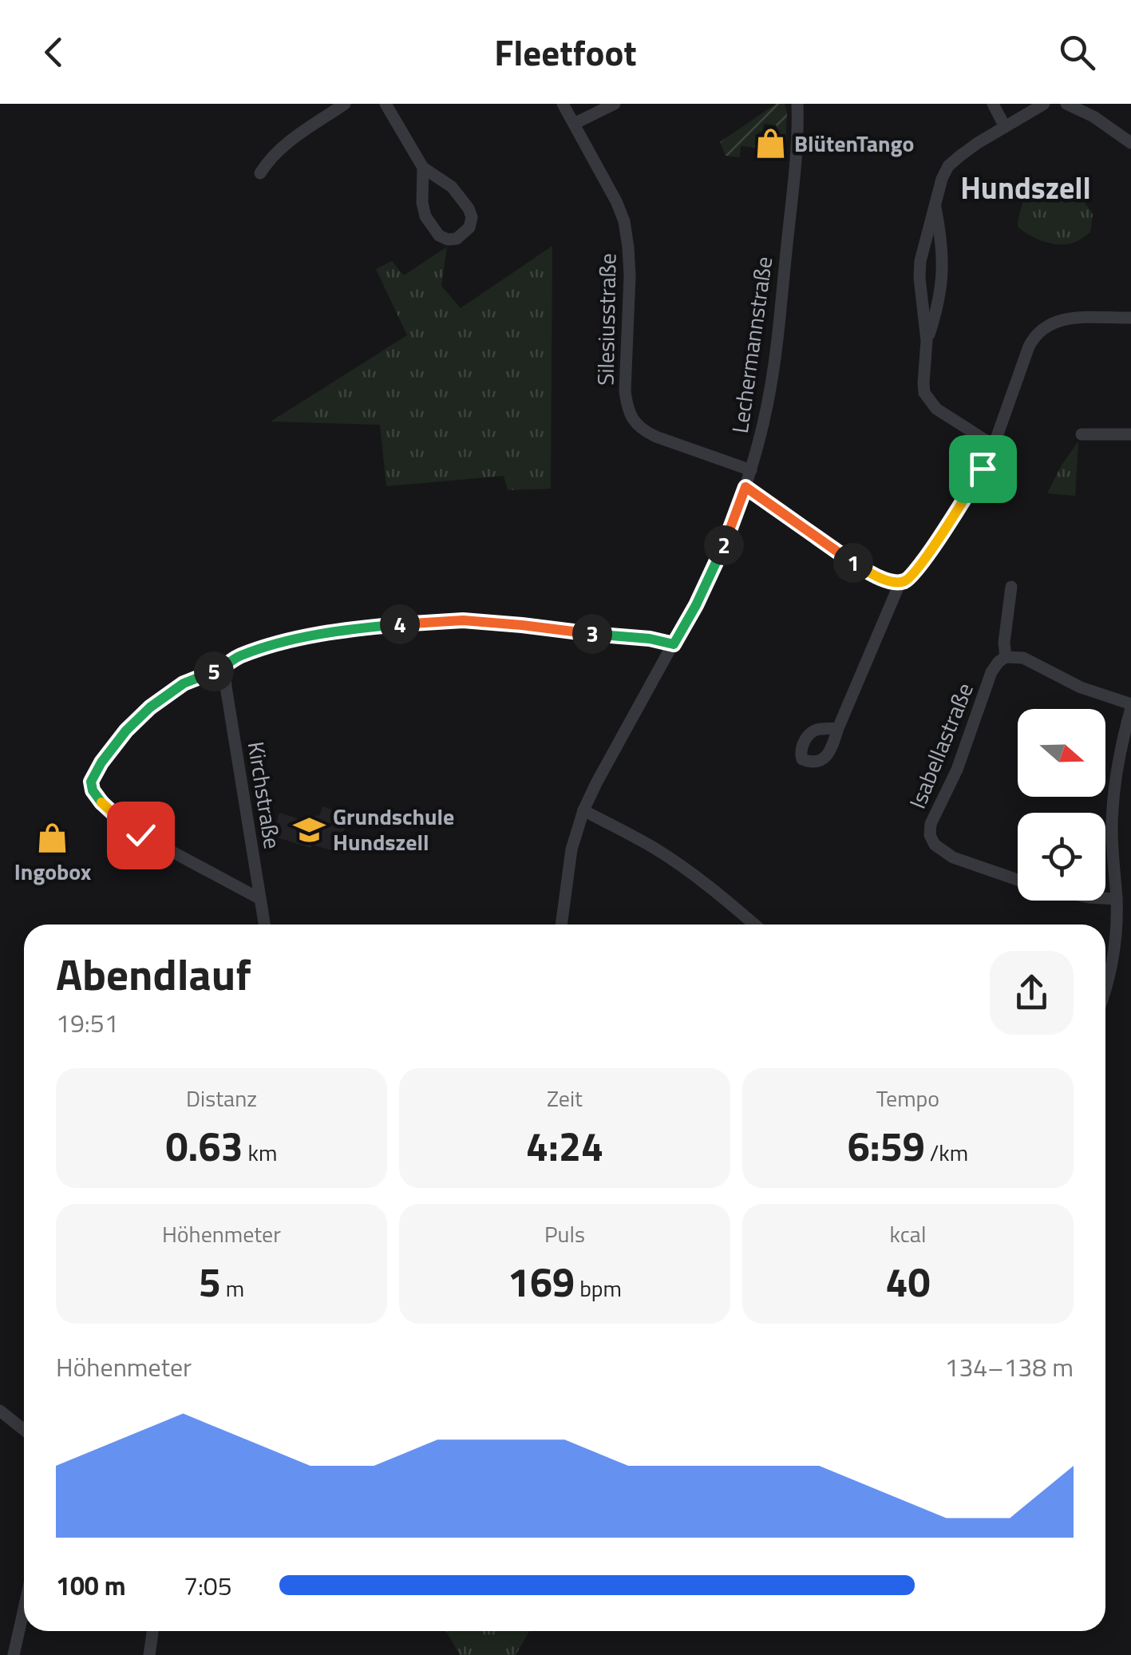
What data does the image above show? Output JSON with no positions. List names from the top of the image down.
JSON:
{
  "streets": {
    "street": [
      "Silesiusstraße",
      "Lechermannstraße",
      "Isabellastraße",
      "Kirchstraße"
    ]
  },
  "crossings": [
    ["Silesiusstraße", "Lechermannstraße"]
  ],
  "districts": ["Hundszell"],
  "places": {
    "shop": ["BlütenTango", "Ingobox"],
    "school or university": ["Grundschule Hundszell"]
  },
  "north": "right",
  "page": {
    "header": "Fleetfoot",
    "pins": [
      "2",
      "1",
      "4",
      "3",
      "5"
    ],
    "heading": ["Abendlauf", "19:51"],
    "stats": [
      ["Distanz", "0.63 km"],
      ["Zeit", "4:24"],
      ["Tempo", "6:59 /km"],
      ["Höhenmeter", "5 m"],
      ["Puls", "169 bpm"],
      ["kcal", "40"]
    ],
    "chart": ["Höhenmeter", "134–138 m"],
    "list": [
      {
        "name": "100 m",
        "note": "7:05"
      }
    ]
  }
}
